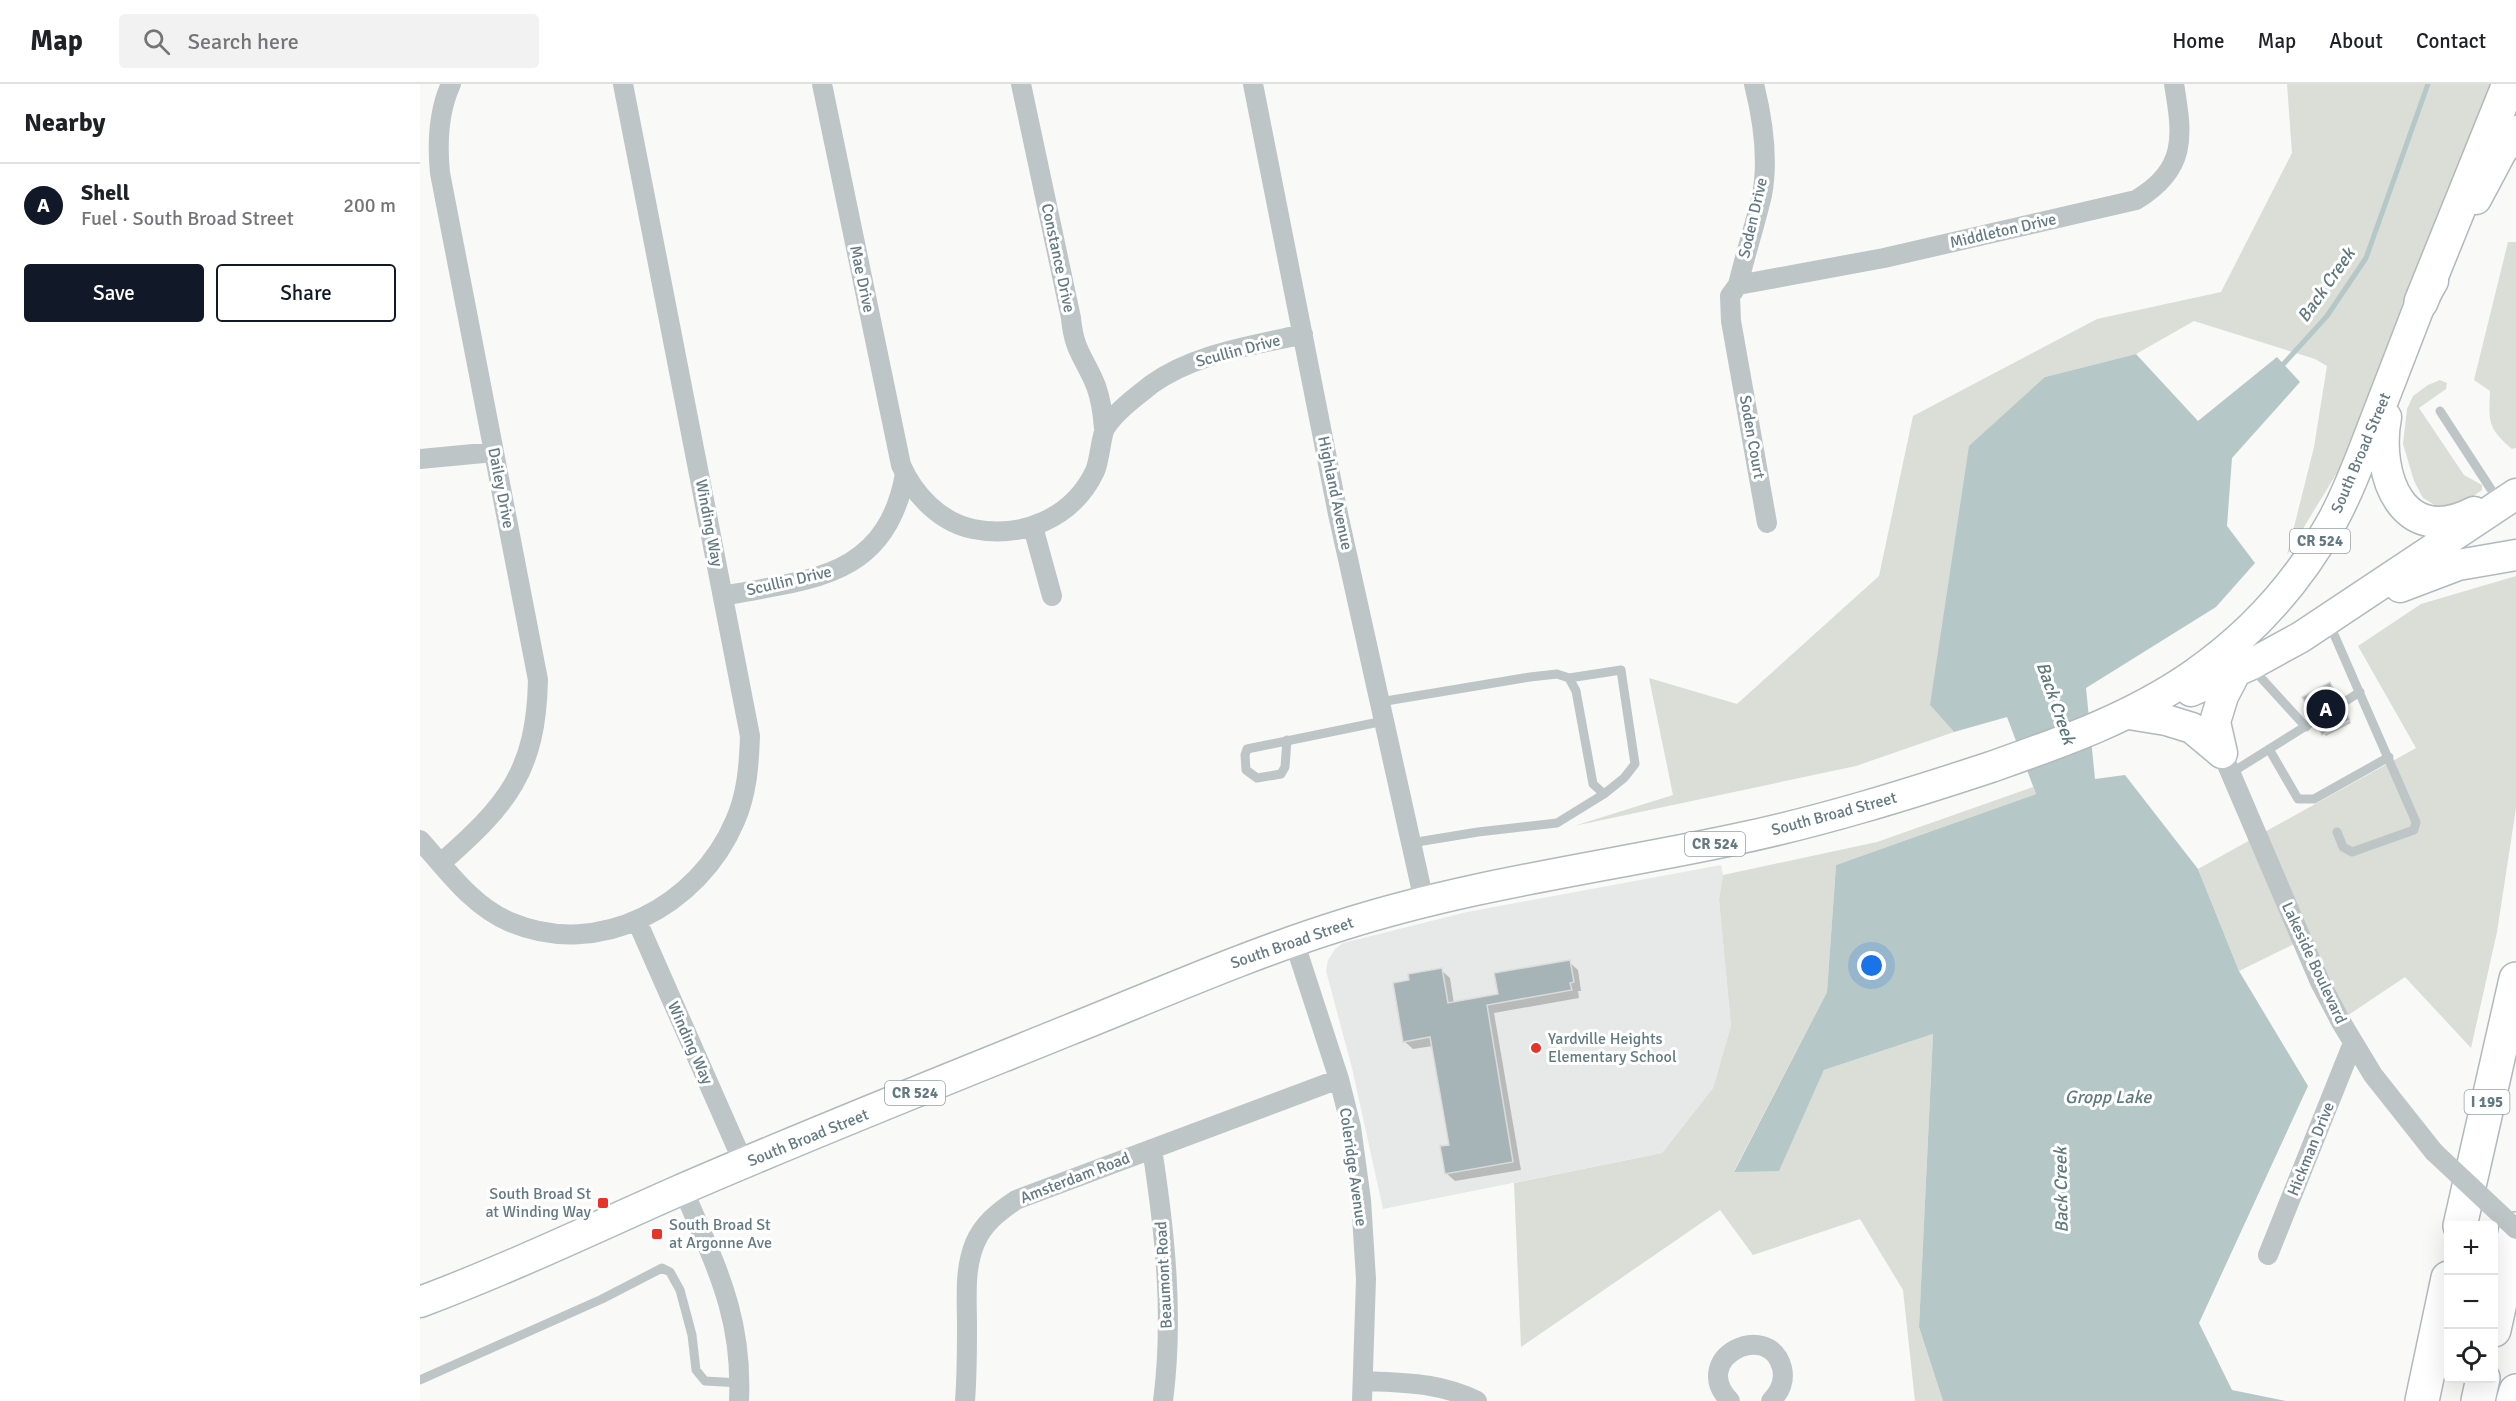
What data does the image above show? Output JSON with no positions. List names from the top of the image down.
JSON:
{
  "streets": {
    "highway": ["I 195"],
    "main road": ["South Broad Street", "CR 524"],
    "street": [
      "Soden Drive",
      "Middleton Drive",
      "Constance Drive",
      "Mae Drive",
      "Scullin Drive",
      "Soden Court",
      "Dailey Drive",
      "Highland Avenue",
      "Winding Way",
      "Lakeside Boulevard",
      "Hickman Drive",
      "Coleridge Avenue",
      "Amsterdam Road",
      "Beaumont Road"
    ]
  },
  "crossings": [
    ["Soden Drive", "Middleton Drive"],
    ["Soden Drive", "Soden Court"],
    ["Constance Drive", "Scullin Drive"],
    ["Mae Drive", "Scullin Drive"],
    ["Scullin Drive", "Highland Avenue"],
    ["Scullin Drive", "Winding Way"],
    ["South Broad Street", "Highland Avenue"],
    ["South Broad Street", "Winding Way"],
    ["South Broad Street", "Coleridge Avenue"],
    ["Dailey Drive", "Winding Way"],
    ["Lakeside Boulevard", "Hickman Drive"],
    ["Coleridge Avenue", "Amsterdam Road"],
    ["Amsterdam Road", "Beaumont Road"]
  ],
  "water": ["Back Creek", "Gropp Lake"],
  "places": {
    "other": ["Yardville Heights Elementary School"],
    "transit": ["South Broad St at Winding Way", "South Broad St at Argonne Ave"]
  },
  "page": {
    "header": "Map",
    "search": "Search here",
    "nav": [
      "Home",
      "Map",
      "About",
      "Contact"
    ],
    "heading": "Nearby",
    "list": [
      {
        "mark": "A",
        "name": "Shell",
        "note": "Fuel · South Broad Street",
        "value": "200 m"
      }
    ],
    "buttons": ["Save", "Share"],
    "pins": "A",
    "map_buttons": ["+", "−"]
  }
}
